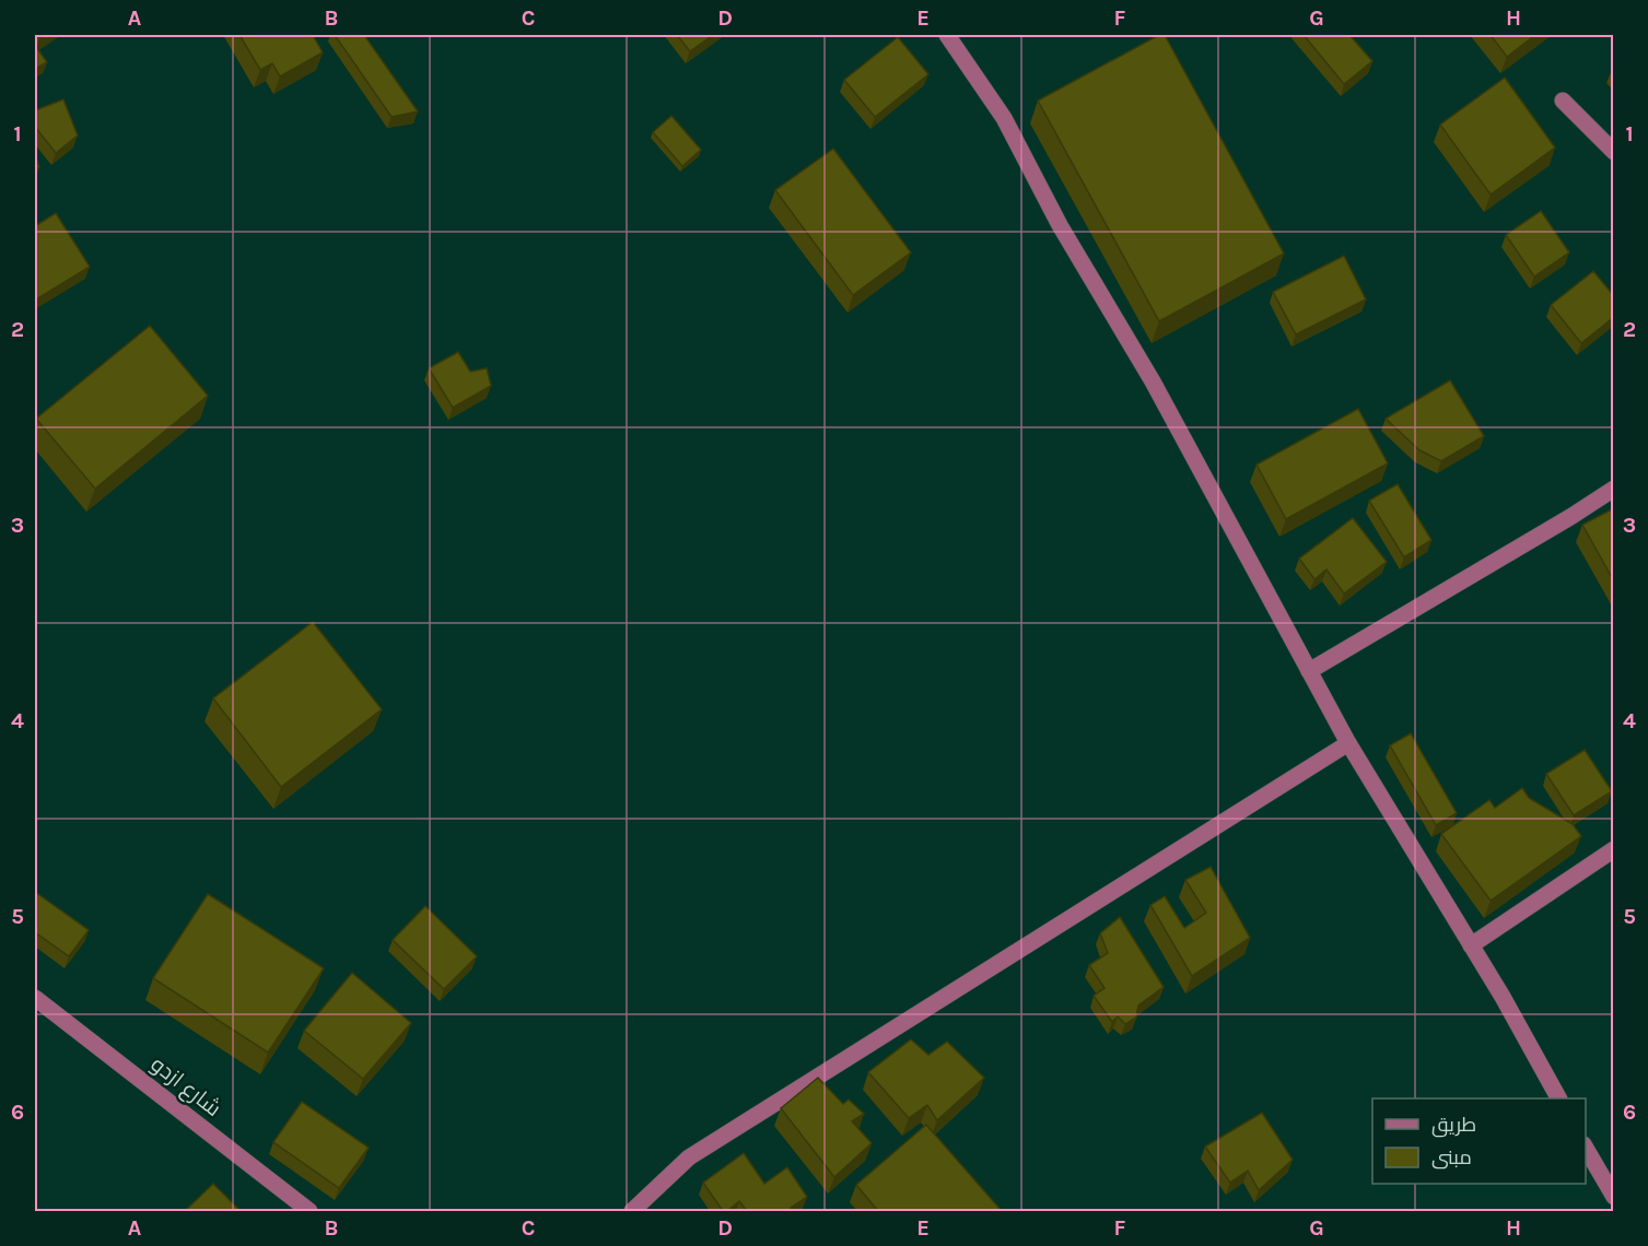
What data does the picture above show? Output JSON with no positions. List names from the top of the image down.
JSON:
{
  "streets": {
    "street": ["شارع ازدو"]
  },
  "legend": ["طريق", "مبنى"],
  "grid": {
    "columns": [
      "A",
      "B",
      "C",
      "D",
      "E",
      "F",
      "G",
      "H"
    ],
    "rows": [
      "1",
      "2",
      "3",
      "4",
      "5",
      "6"
    ]
  }
}
